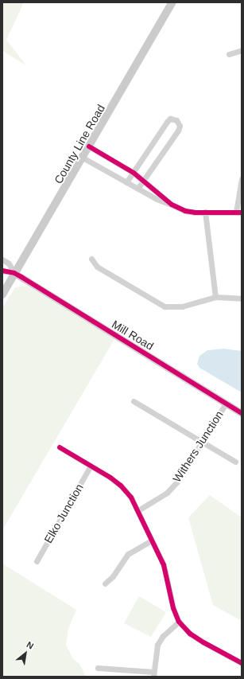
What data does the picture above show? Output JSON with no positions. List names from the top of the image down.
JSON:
{
  "streets": {
    "main road": ["County Line Road"],
    "street": ["Mill Road", "Withers Junction", "Elko Junction"]
  },
  "crossings": [
    ["County Line Road", "Mill Road"],
    ["Mill Road", "Withers Junction"]
  ],
  "north": "top right"
}
